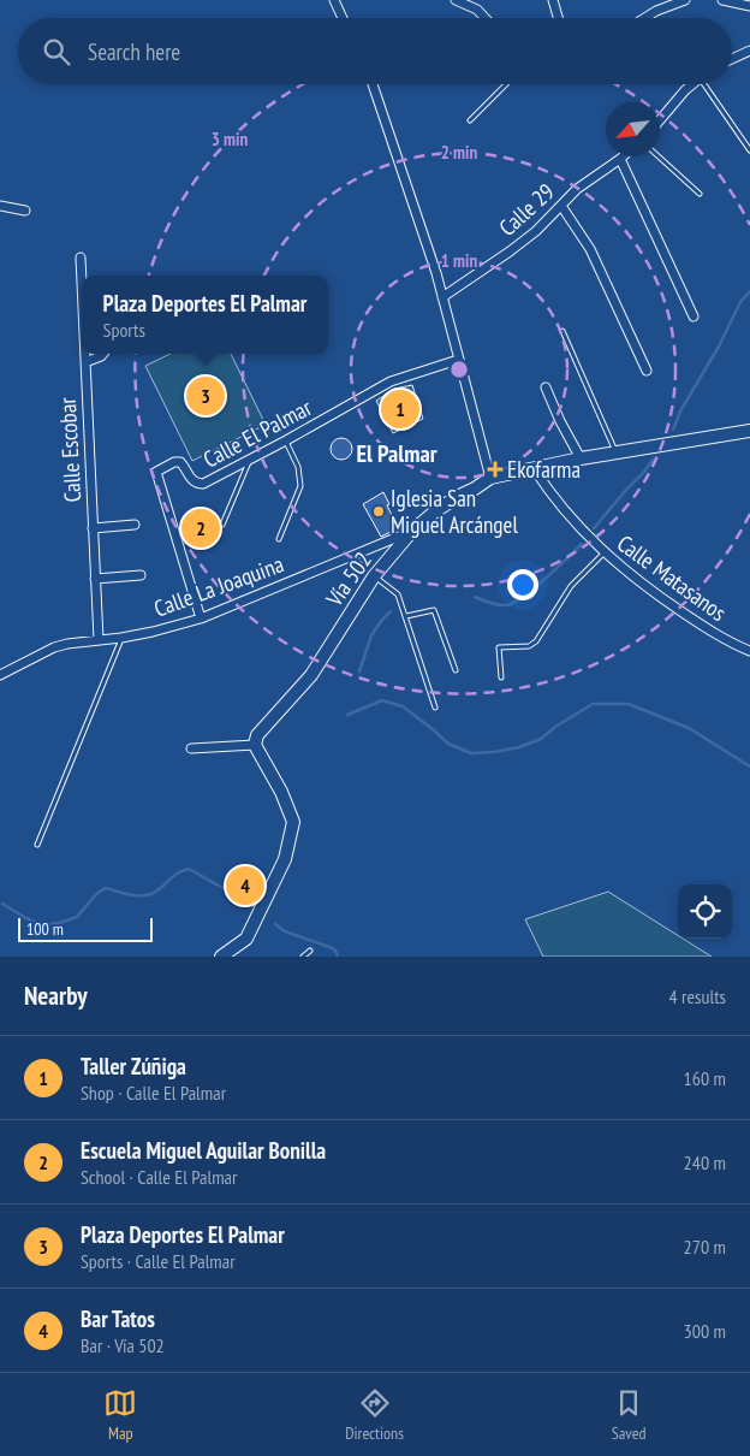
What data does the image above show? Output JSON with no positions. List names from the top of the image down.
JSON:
{
  "streets": {
    "street": [
      "Calle 29",
      "Calle El Palmar",
      "Calle Escobar",
      "Calle Matasanos",
      "Vía 502",
      "Calle La Joaquina"
    ]
  },
  "crossings": [
    ["Calle El Palmar", "Calle La Joaquina"],
    ["Calle Escobar", "Calle La Joaquina"],
    ["Calle Matasanos", "Vía 502"],
    ["Vía 502", "Calle La Joaquina"]
  ],
  "districts": ["El Palmar"],
  "places": {
    "health": ["Ekofarma"],
    "other": ["Iglesia San Miguel Arcángel"]
  },
  "scale_bar": "100 m",
  "north": "bottom left",
  "page": {
    "search": "Search here",
    "popup": ["Plaza Deportes El Palmar", "Sports"],
    "pins": [
      "3",
      "1",
      "2",
      "4"
    ],
    "scale": "100 m",
    "heading": ["Nearby", "4 results"],
    "list": [
      {
        "mark": "1",
        "name": "Taller Zúñiga",
        "note": "Shop · Calle El Palmar",
        "value": "160 m"
      },
      {
        "mark": "2",
        "name": "Escuela Miguel Aguilar Bonilla",
        "note": "School · Calle El Palmar",
        "value": "240 m"
      },
      {
        "mark": "3",
        "name": "Plaza Deportes El Palmar",
        "note": "Sports · Calle El Palmar",
        "value": "270 m"
      },
      {
        "mark": "4",
        "name": "Bar Tatos",
        "note": "Bar · Vía 502",
        "value": "300 m"
      }
    ],
    "nav": ["Map", "Directions", "Saved"]
  },
  "rings": ["3 min", "2 min", "1 min"]
}
